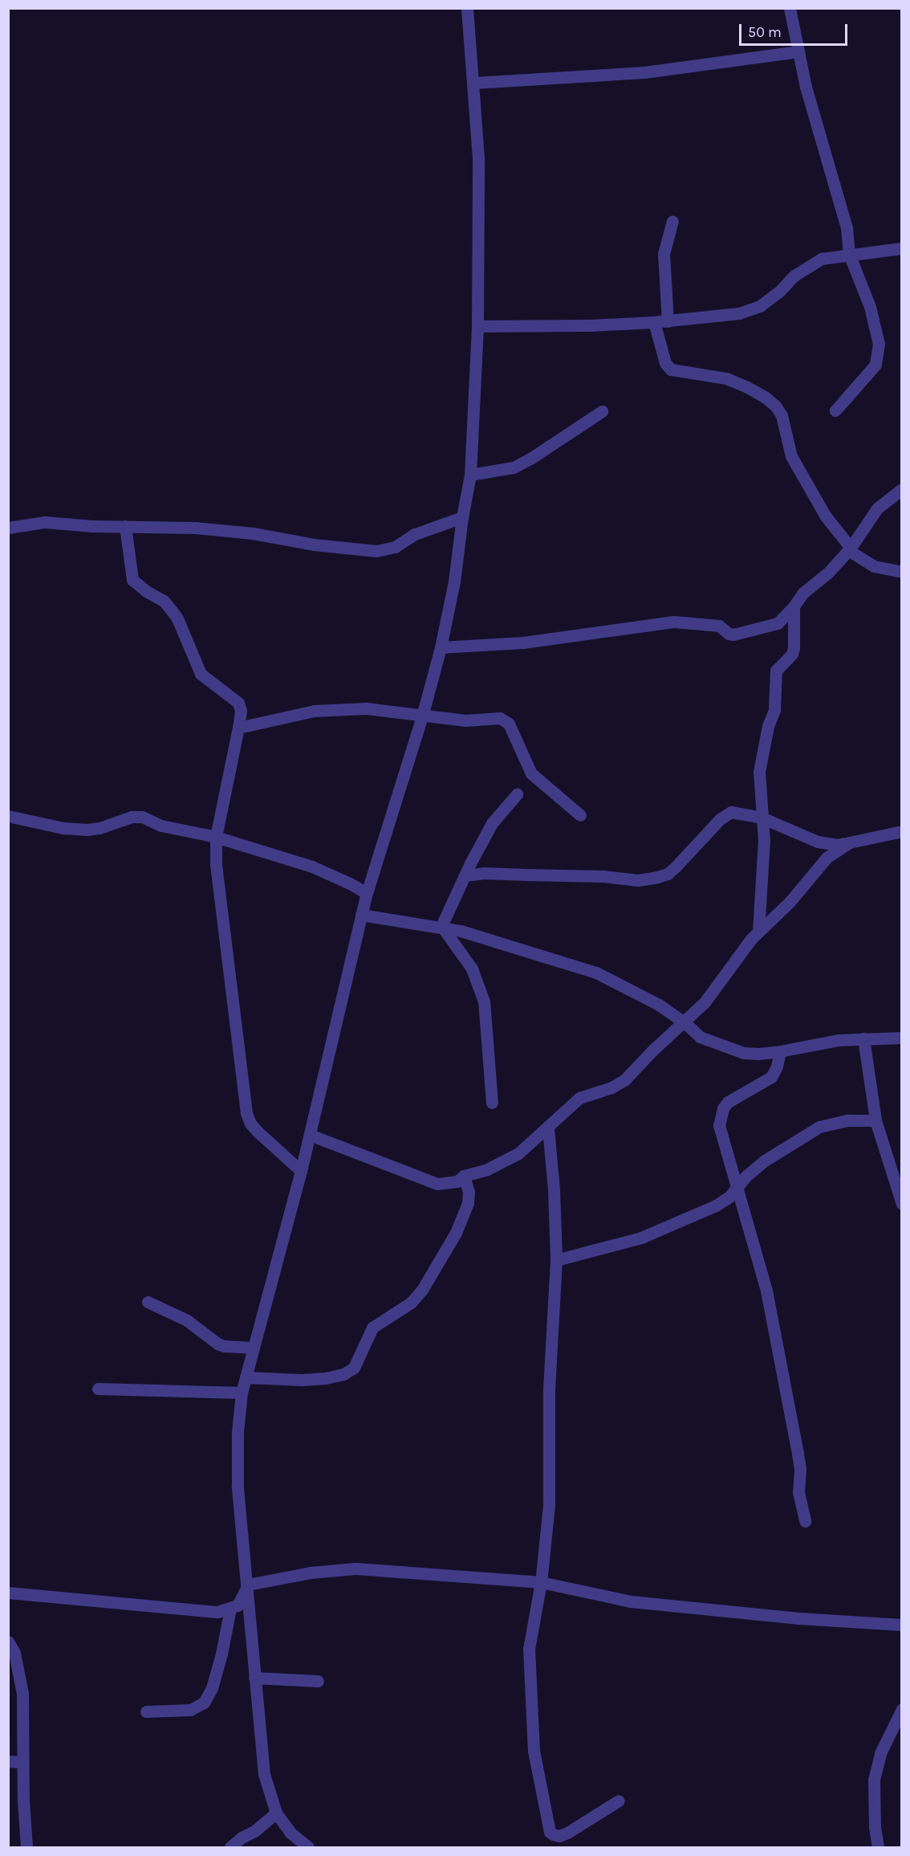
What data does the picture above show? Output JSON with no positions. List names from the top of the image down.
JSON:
{
  "scale_bar": "50 m"
}
